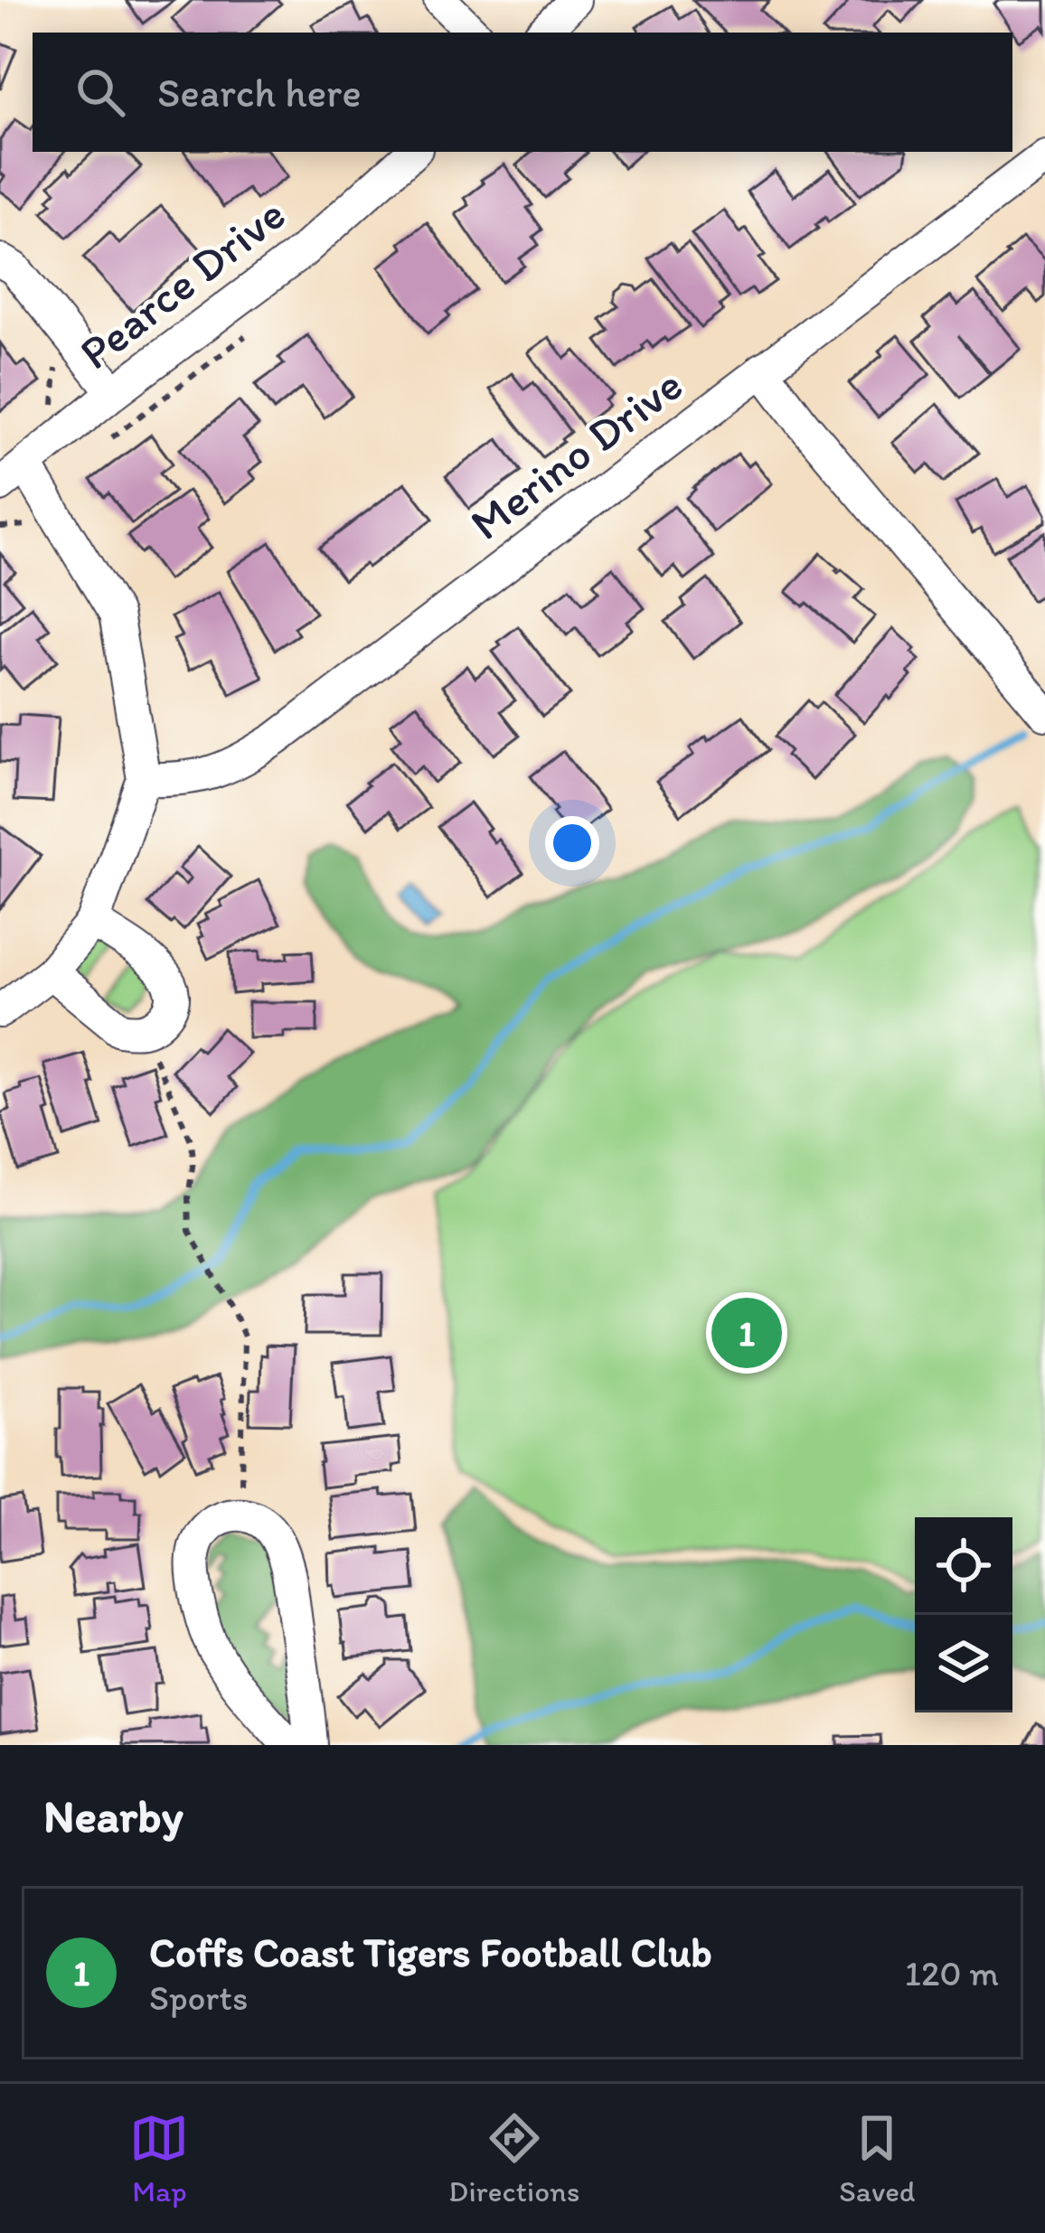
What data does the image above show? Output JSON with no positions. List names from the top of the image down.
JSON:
{
  "streets": {
    "street": ["Pearce Drive", "Merino Drive"]
  },
  "page": {
    "search": "Search here",
    "pins": "1",
    "heading": "Nearby",
    "list": [
      {
        "mark": "1",
        "name": "Coffs Coast Tigers Football Club",
        "note": "Sports",
        "value": "120 m"
      }
    ],
    "nav": ["Map", "Directions", "Saved"]
  }
}
